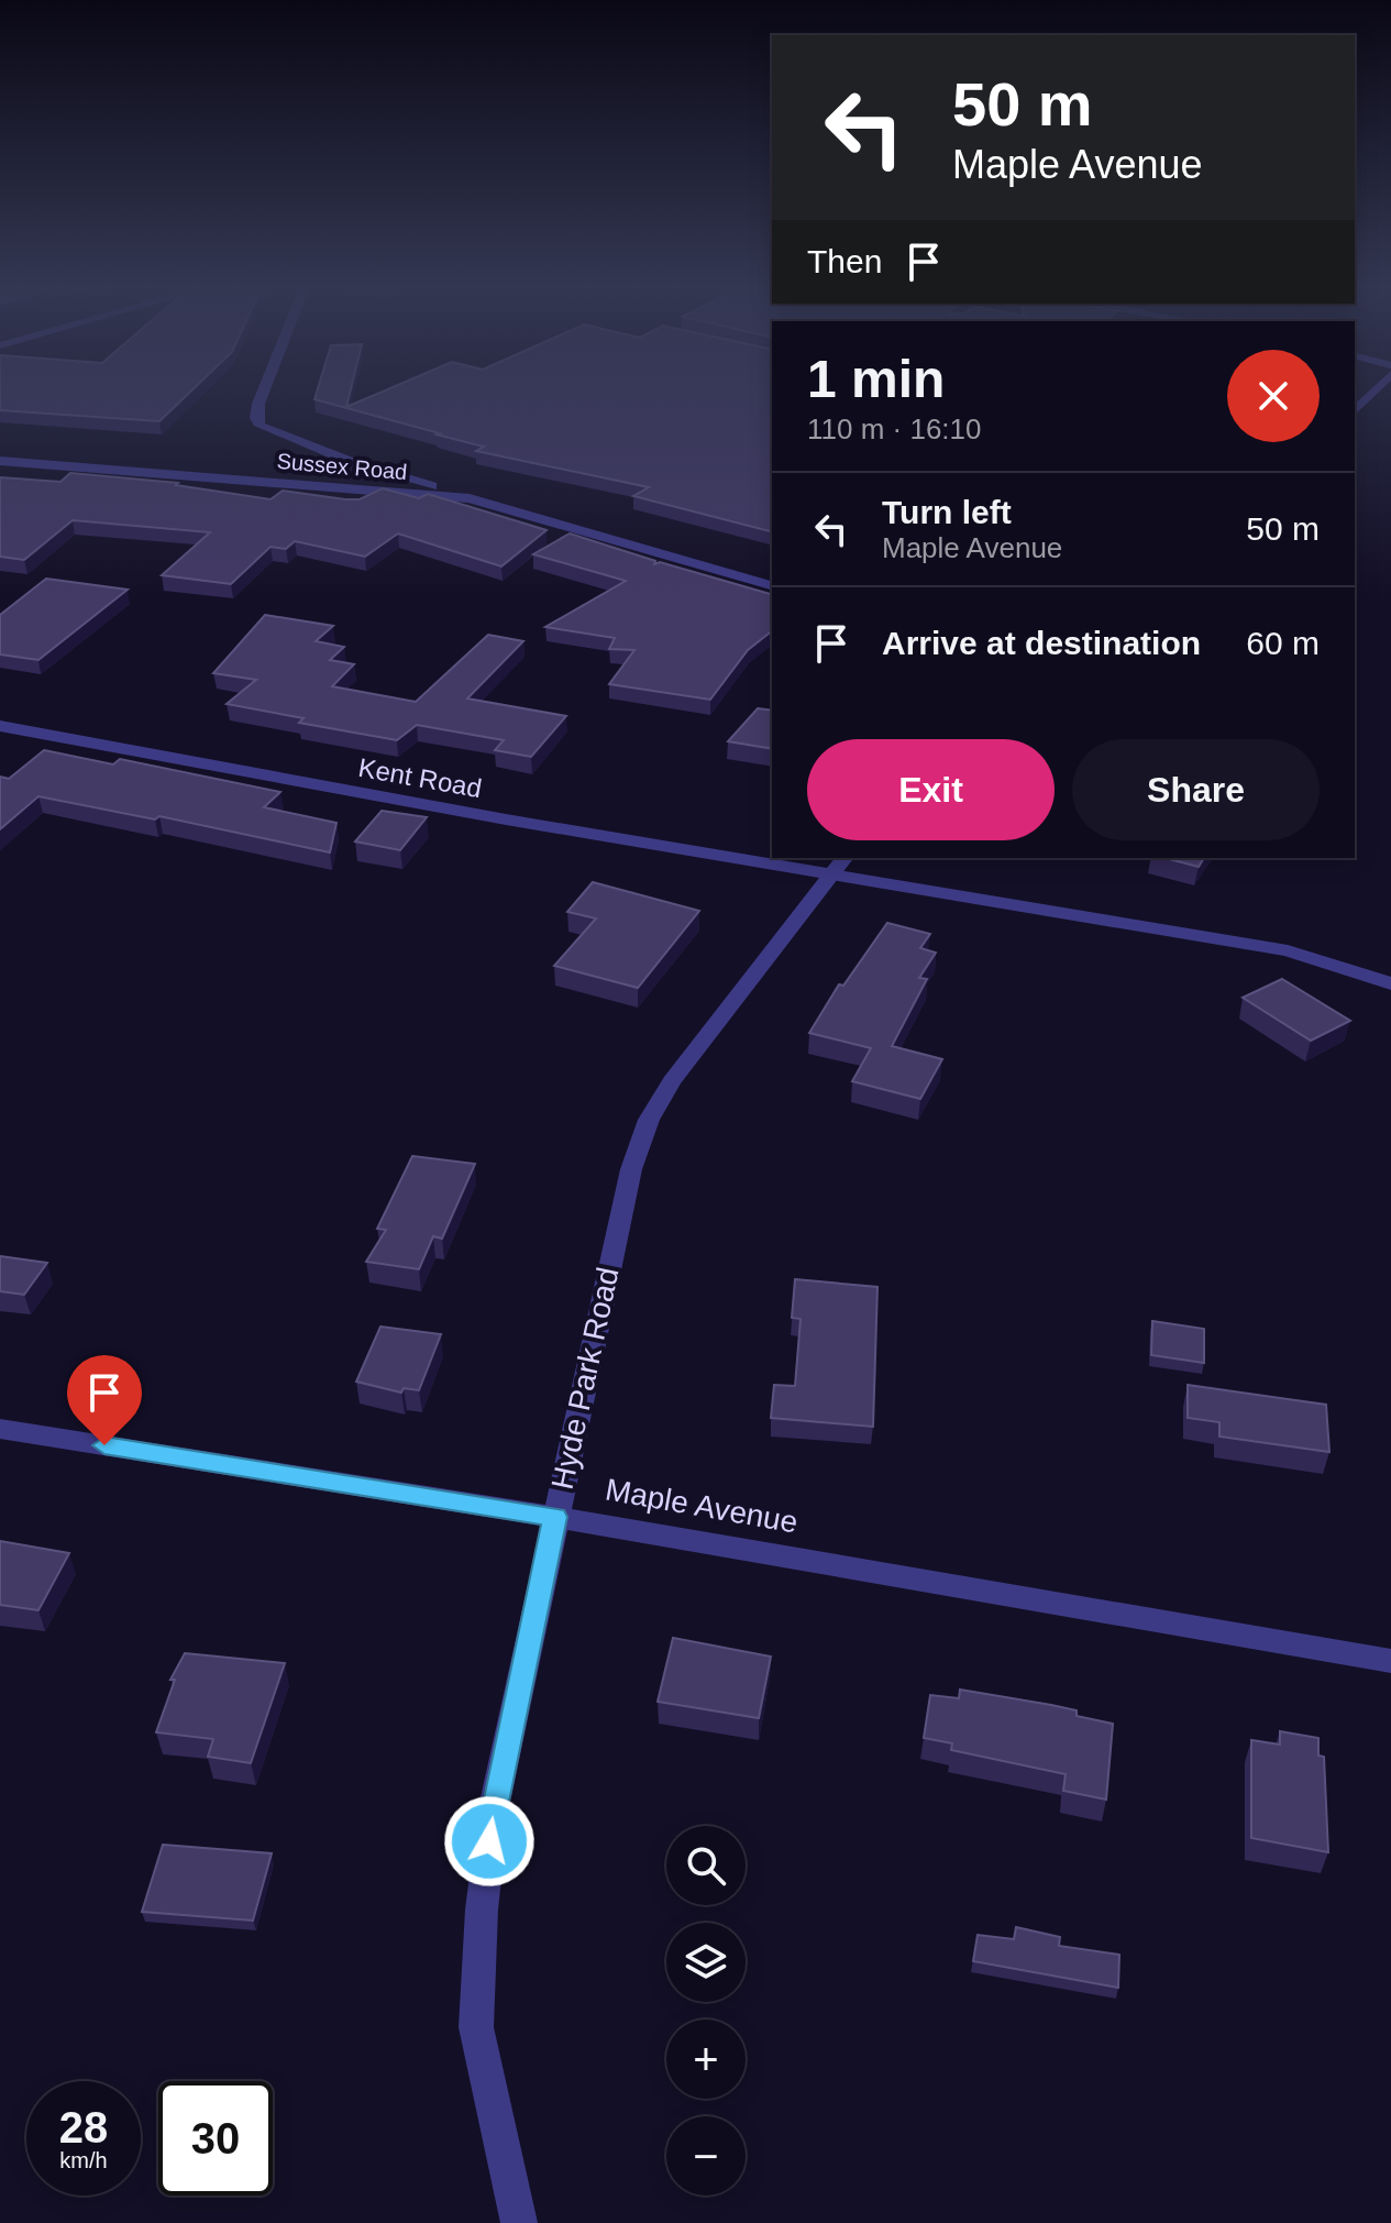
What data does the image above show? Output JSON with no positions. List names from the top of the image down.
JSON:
{
  "streets": {
    "street": [
      "Sussex Road",
      "Kent Road",
      "Hyde Park Road",
      "Maple Avenue"
    ]
  },
  "crossings": [
    ["Kent Road", "Hyde Park Road"],
    ["Hyde Park Road", "Maple Avenue"]
  ],
  "page": {
    "turn": ["50 m", "Maple Avenue"],
    "then": "Then",
    "heading": ["1 min", "110 m · 16:10"],
    "list": [
      {
        "name": "Turn left",
        "note": "Maple Avenue",
        "value": "50 m"
      },
      {
        "name": "Arrive at destination",
        "value": "60 m"
      }
    ],
    "buttons": ["Exit", "Share"],
    "map_buttons": ["+", "−"],
    "speed": "28 km/h",
    "limit": "30"
  }
}
